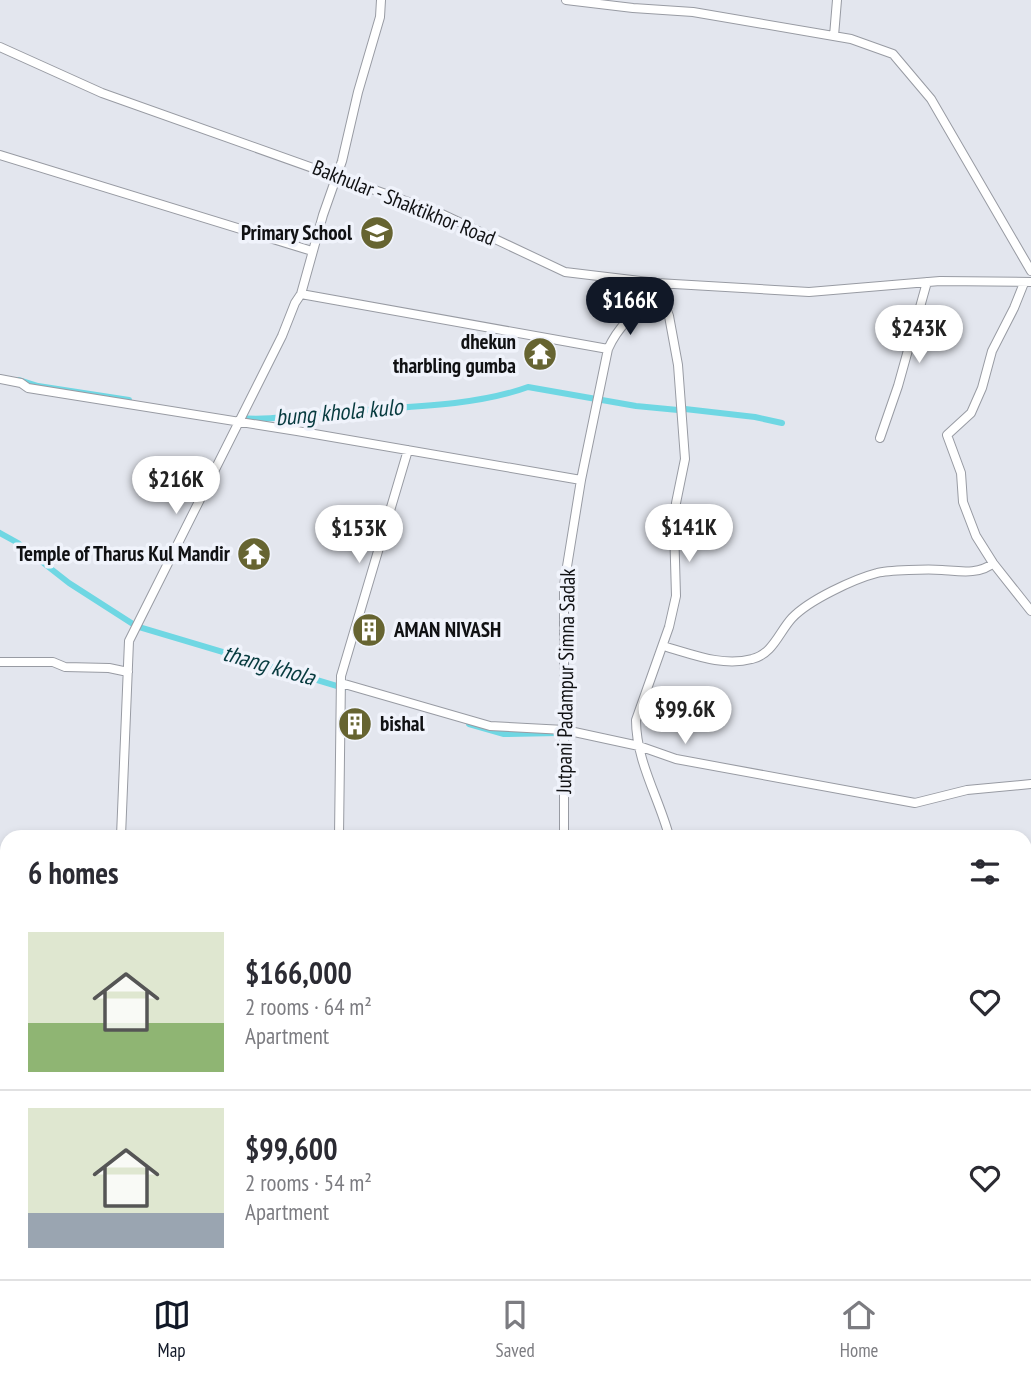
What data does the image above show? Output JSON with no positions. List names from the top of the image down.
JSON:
{
  "streets": {
    "street": ["Bakhular - Shaktikhor Road", "Jutpani Padampur Simna Sadak"]
  },
  "water": ["bung khola kulo", "thang khola"],
  "places": {
    "school or university": ["Primary School"],
    "temple": ["dhekun tharbling gumba", "Temple of Tharus Kul Mandir"],
    "building": ["AMAN NIVASH", "bishal"]
  },
  "page": {
    "price": [
      "$166K",
      "$243K",
      "$216K",
      "$141K",
      "$153K",
      "$99.6K"
    ],
    "heading": "6 homes",
    "list": [
      {
        "name": "$166,000",
        "note": "2 rooms · 64 m² · Apartment"
      },
      {
        "name": "$99,600",
        "note": "2 rooms · 54 m² · Apartment"
      }
    ],
    "tabs": ["Map", "Saved", "Home"]
  }
}
